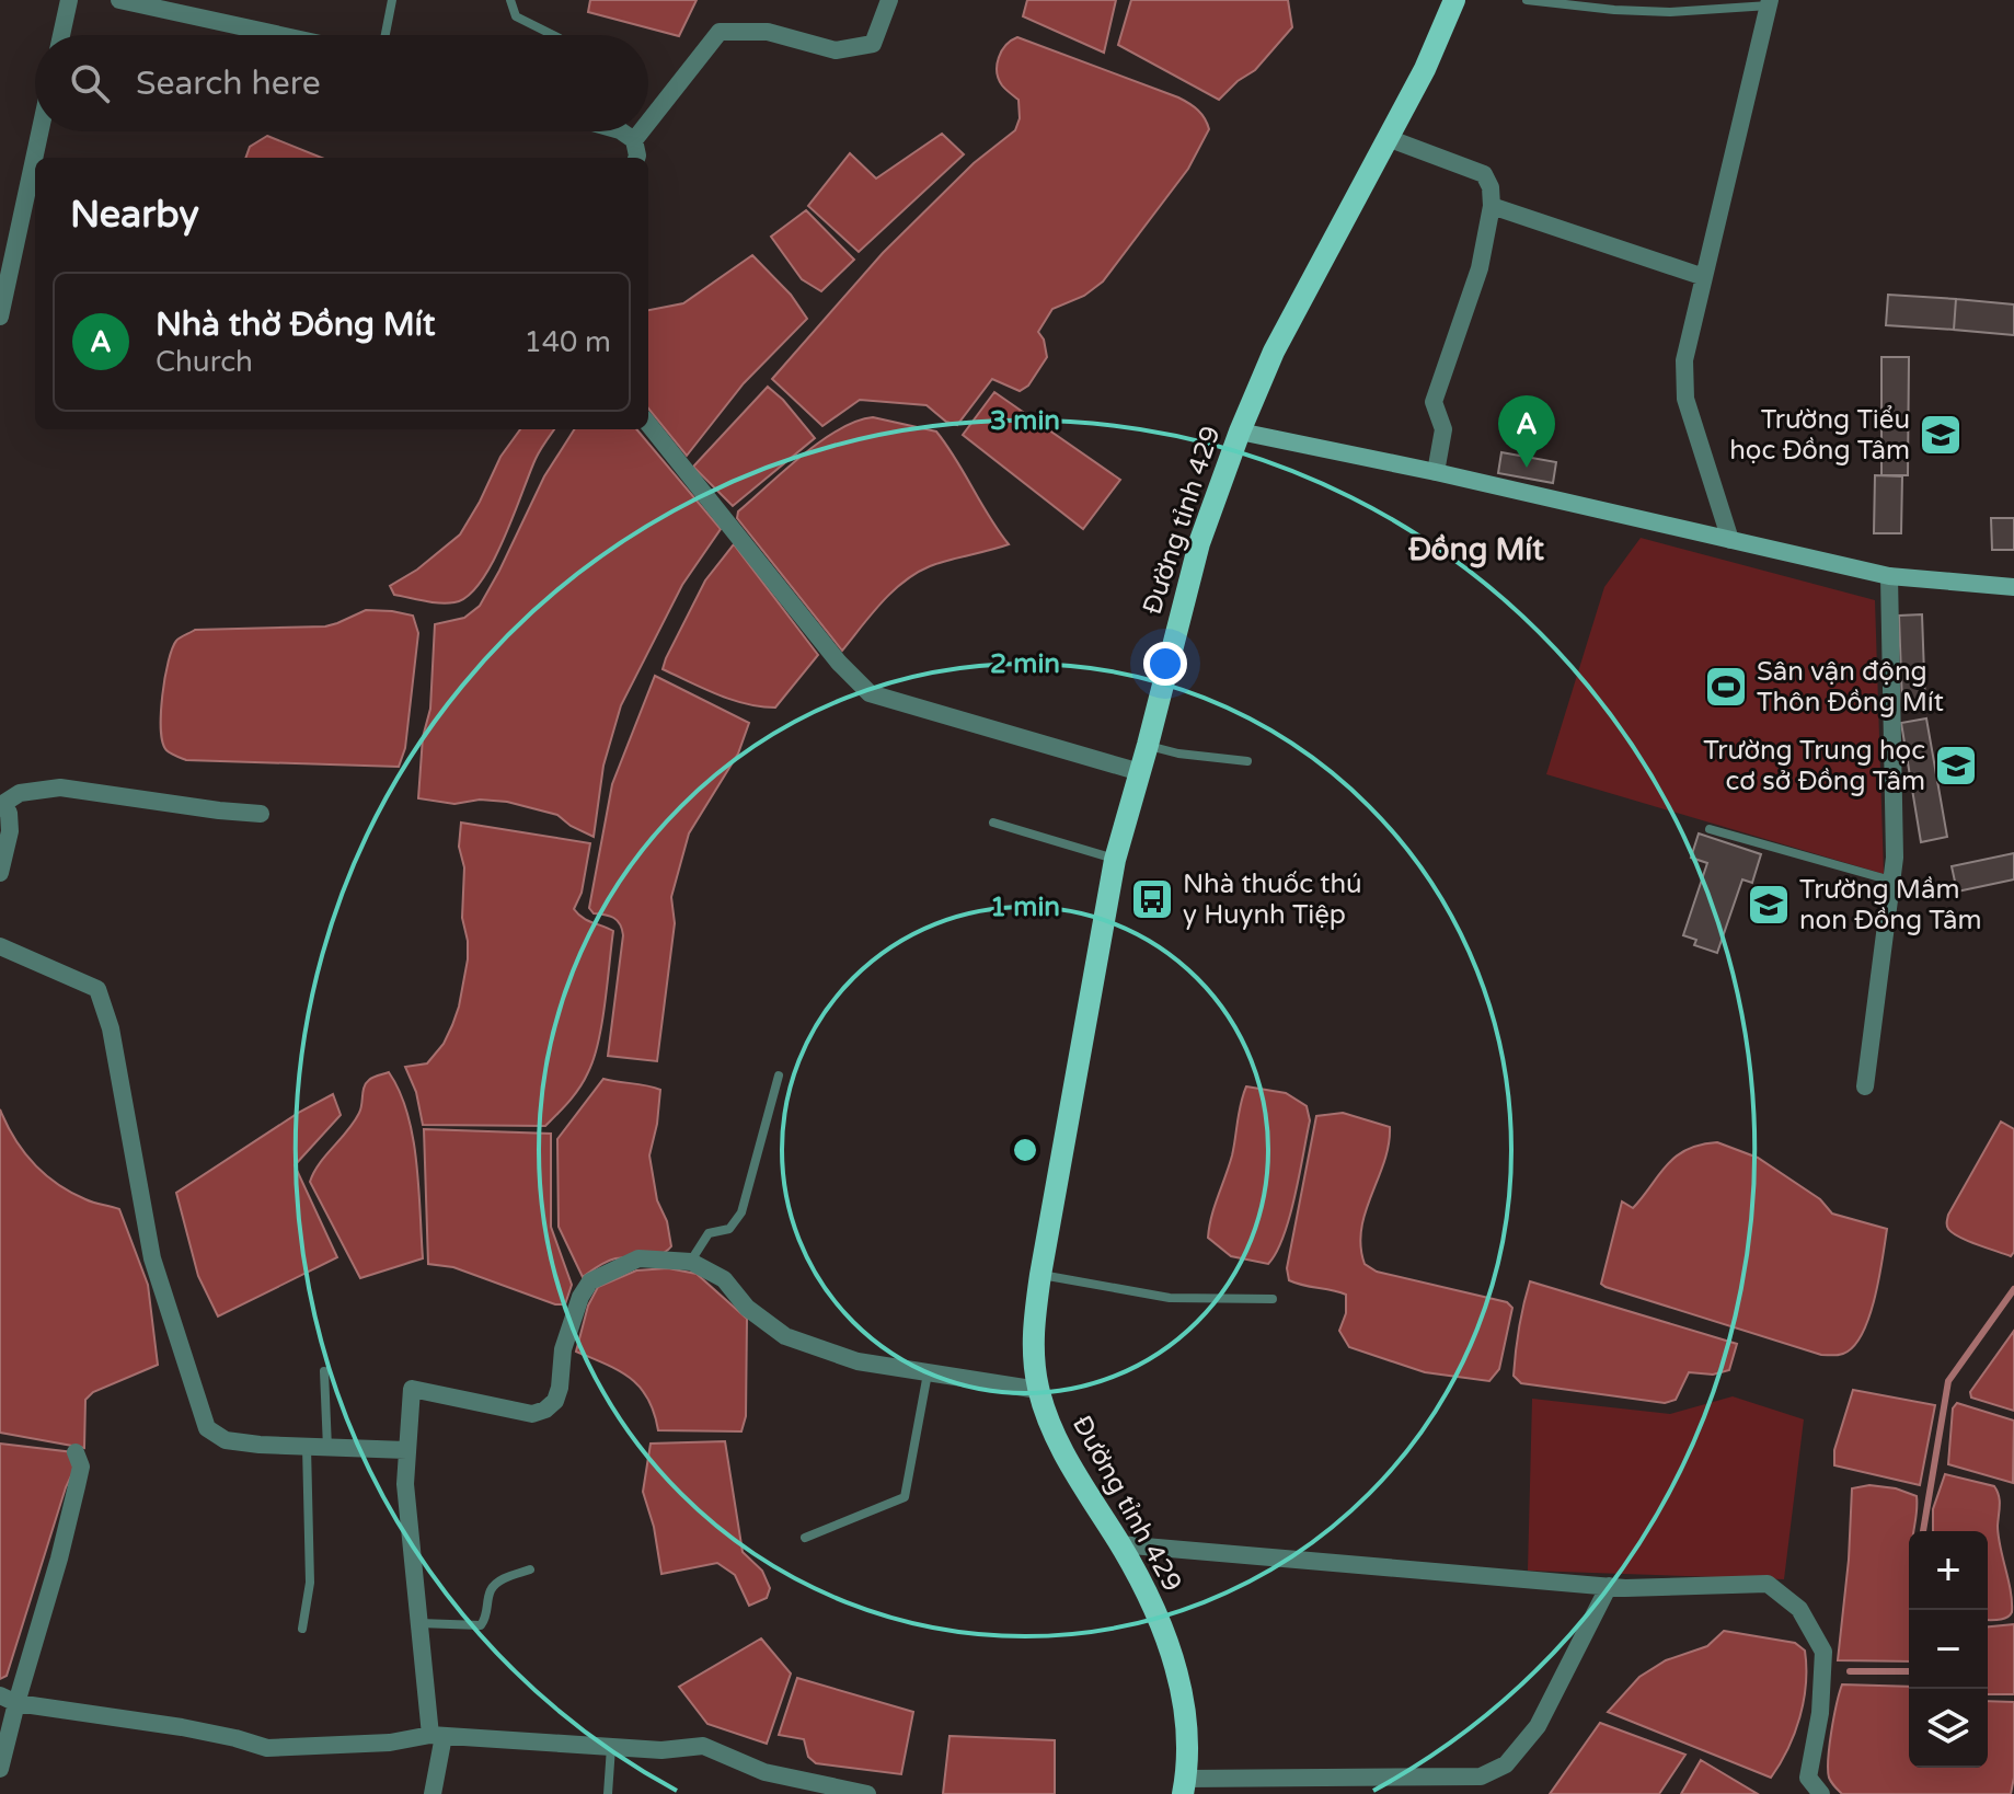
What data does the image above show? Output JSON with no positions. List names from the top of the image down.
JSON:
{
  "streets": {
    "main road": ["Đường tỉnh 429"]
  },
  "districts": ["Đồng Mít"],
  "places": {
    "school or university": ["Trường Tiểu học Đồng Tâm", "Trường Trung học cơ sở Đồng Tâm", "Trường Mầm non Đồng Tâm"],
    "sports": ["Sân vận động Thôn Đồng Mít"],
    "bus stop": ["Nhà thuốc thú y Huynh Tiệp"]
  },
  "page": {
    "search": "Search here",
    "heading": "Nearby",
    "list": [
      {
        "mark": "A",
        "name": "Nhà thờ Đồng Mít",
        "note": "Church",
        "value": "140 m"
      }
    ],
    "pins": "A",
    "map_buttons": ["+", "−"]
  },
  "rings": ["3 min", "2 min", "1 min"]
}
